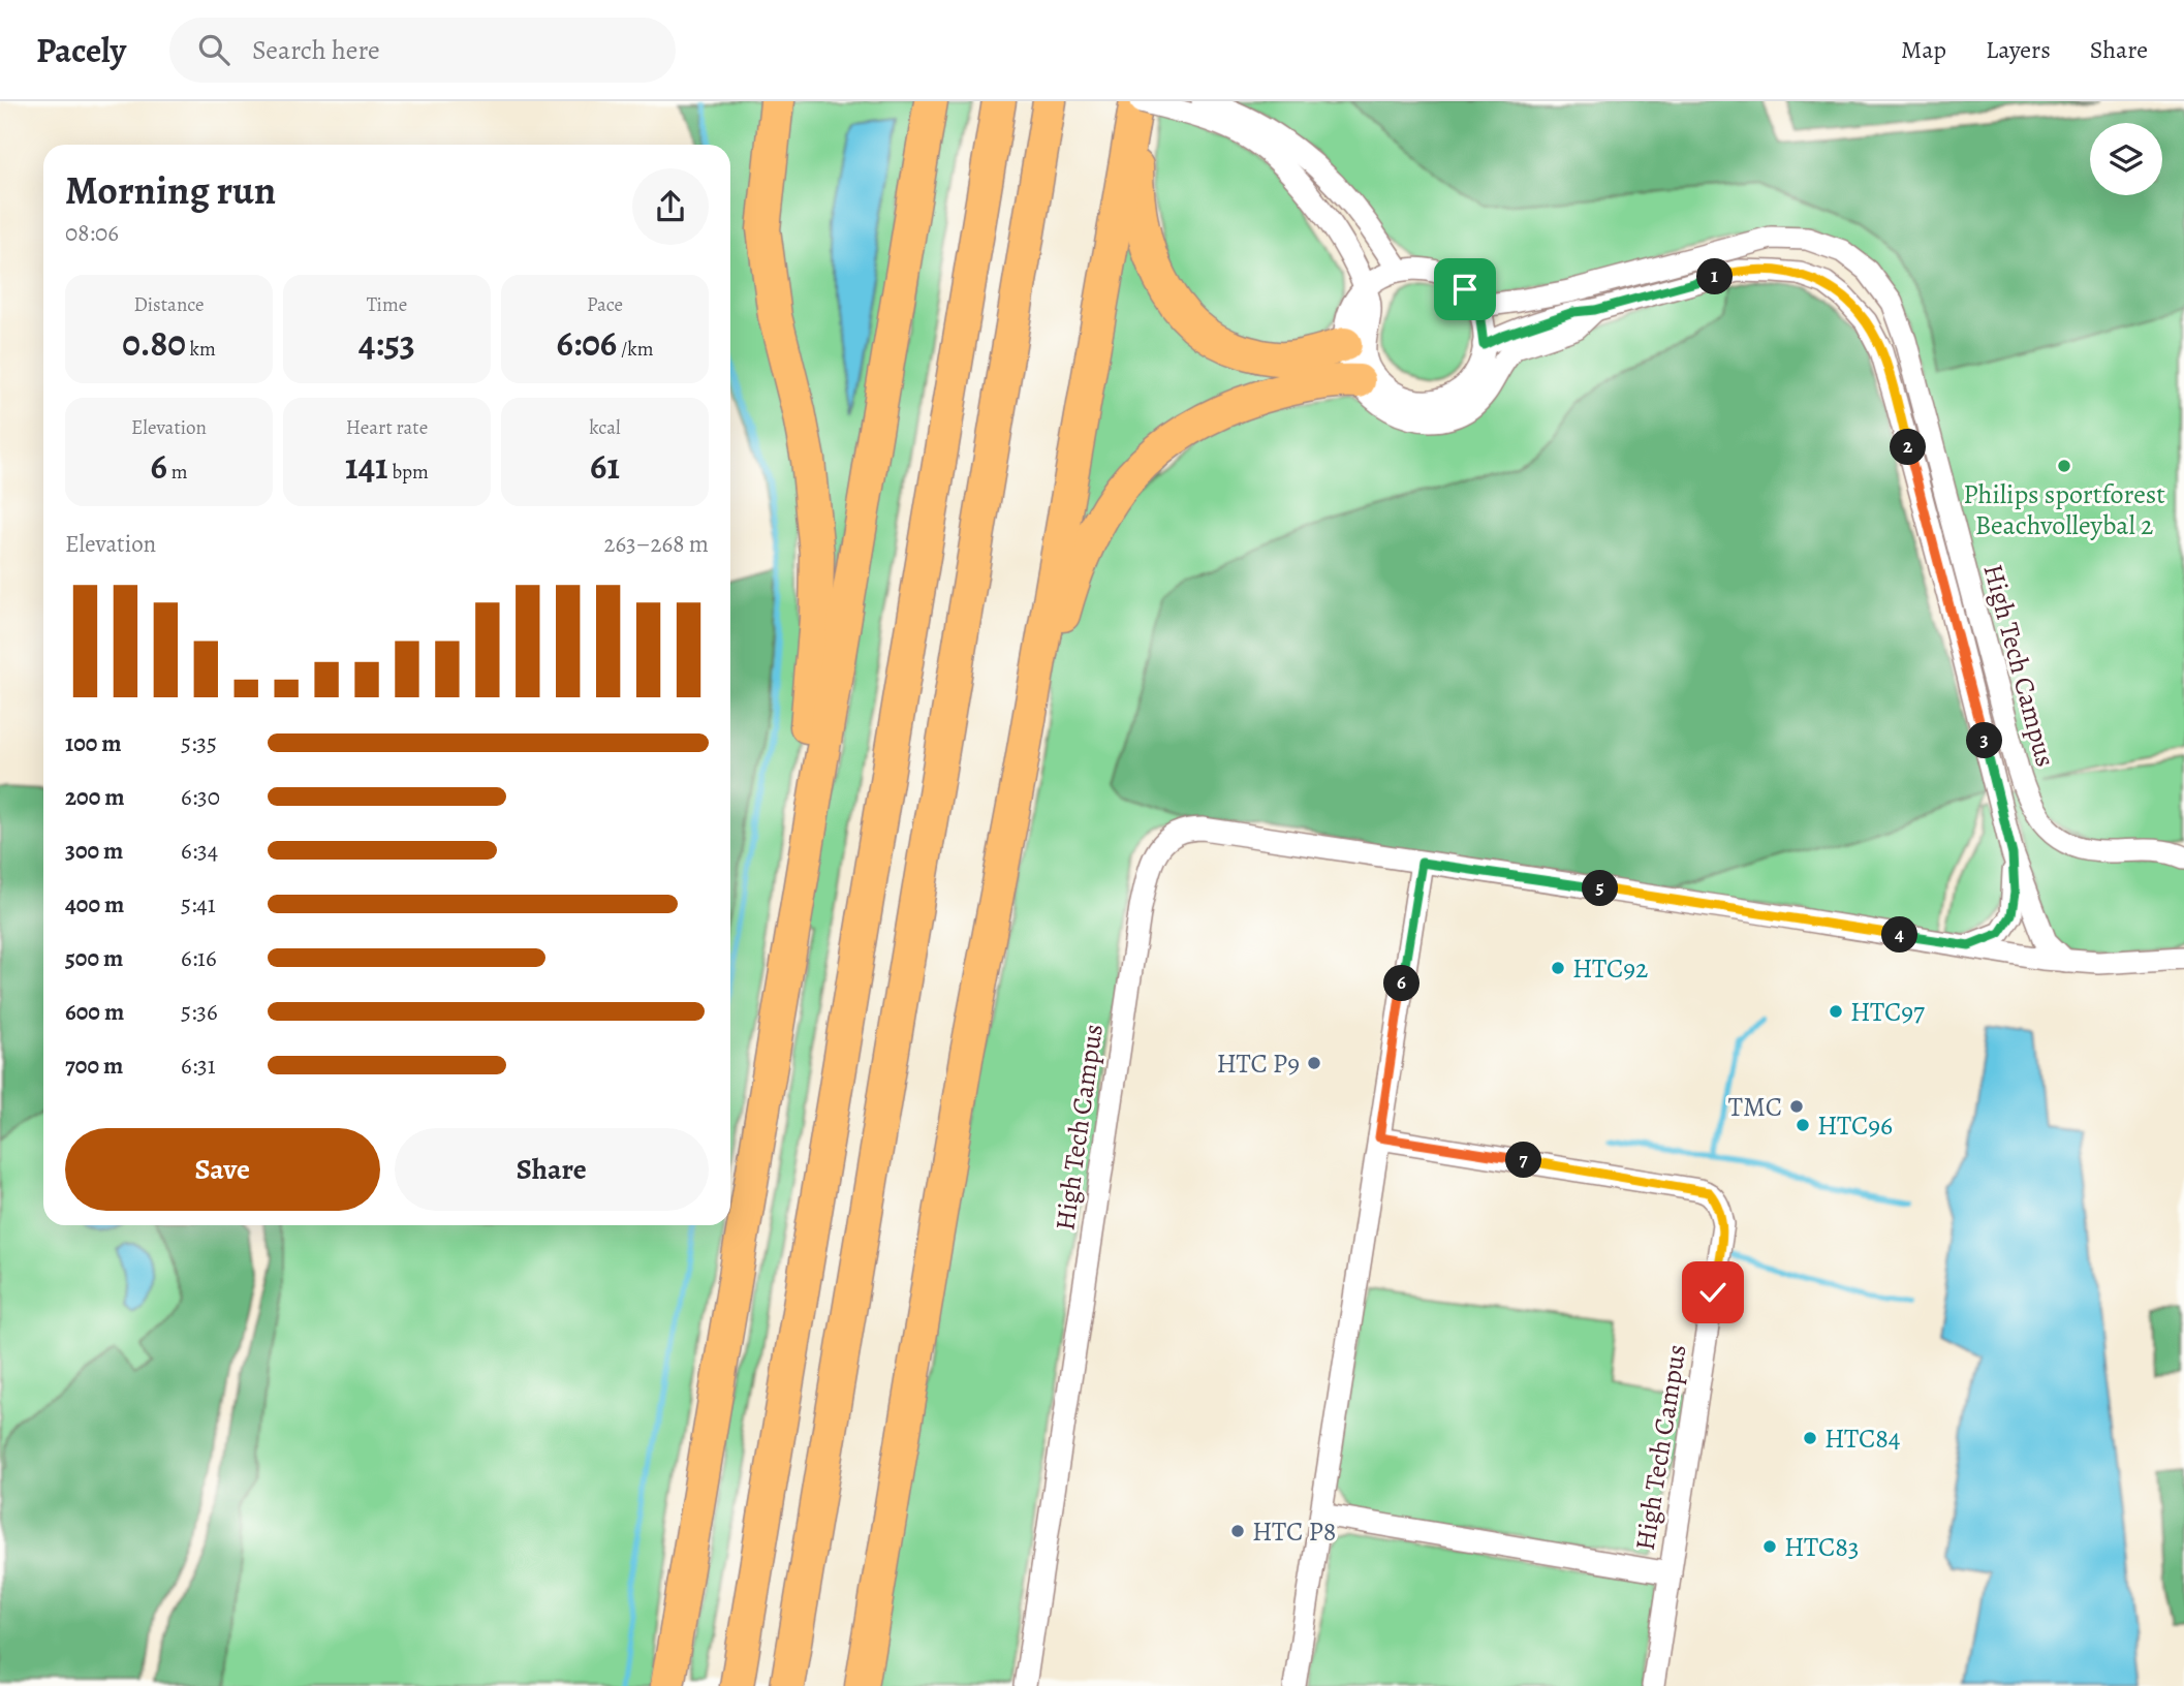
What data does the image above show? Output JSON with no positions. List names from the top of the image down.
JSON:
{
  "streets": {
    "street": ["High Tech Campus"]
  },
  "places": [
    "Philips sportforest Beachvolleybal 2",
    "HTC92",
    "HTC97",
    "HTC P9",
    "TMC",
    "HTC96",
    "HTC84",
    "HTC P8",
    "HTC83"
  ],
  "page": {
    "header": "Pacely",
    "search": "Search here",
    "nav": ["Map", "Layers", "Share"],
    "heading": ["Morning run", "08:06"],
    "pins": [
      "1",
      "2",
      "3",
      "5",
      "4",
      "6",
      "7"
    ],
    "stats": [
      ["Distance", "0.80 km"],
      ["Time", "4:53"],
      ["Pace", "6:06 /km"],
      ["Elevation", "6 m"],
      ["Heart rate", "141 bpm"],
      ["kcal", "61"]
    ],
    "chart": ["Elevation", "263–268 m"],
    "list": [
      {
        "name": "100 m",
        "note": "5:35"
      },
      {
        "name": "200 m",
        "note": "6:30"
      },
      {
        "name": "300 m",
        "note": "6:34"
      },
      {
        "name": "400 m",
        "note": "5:41"
      },
      {
        "name": "500 m",
        "note": "6:16"
      },
      {
        "name": "600 m",
        "note": "5:36"
      },
      {
        "name": "700 m",
        "note": "6:31"
      }
    ],
    "buttons": ["Save", "Share"]
  }
}
